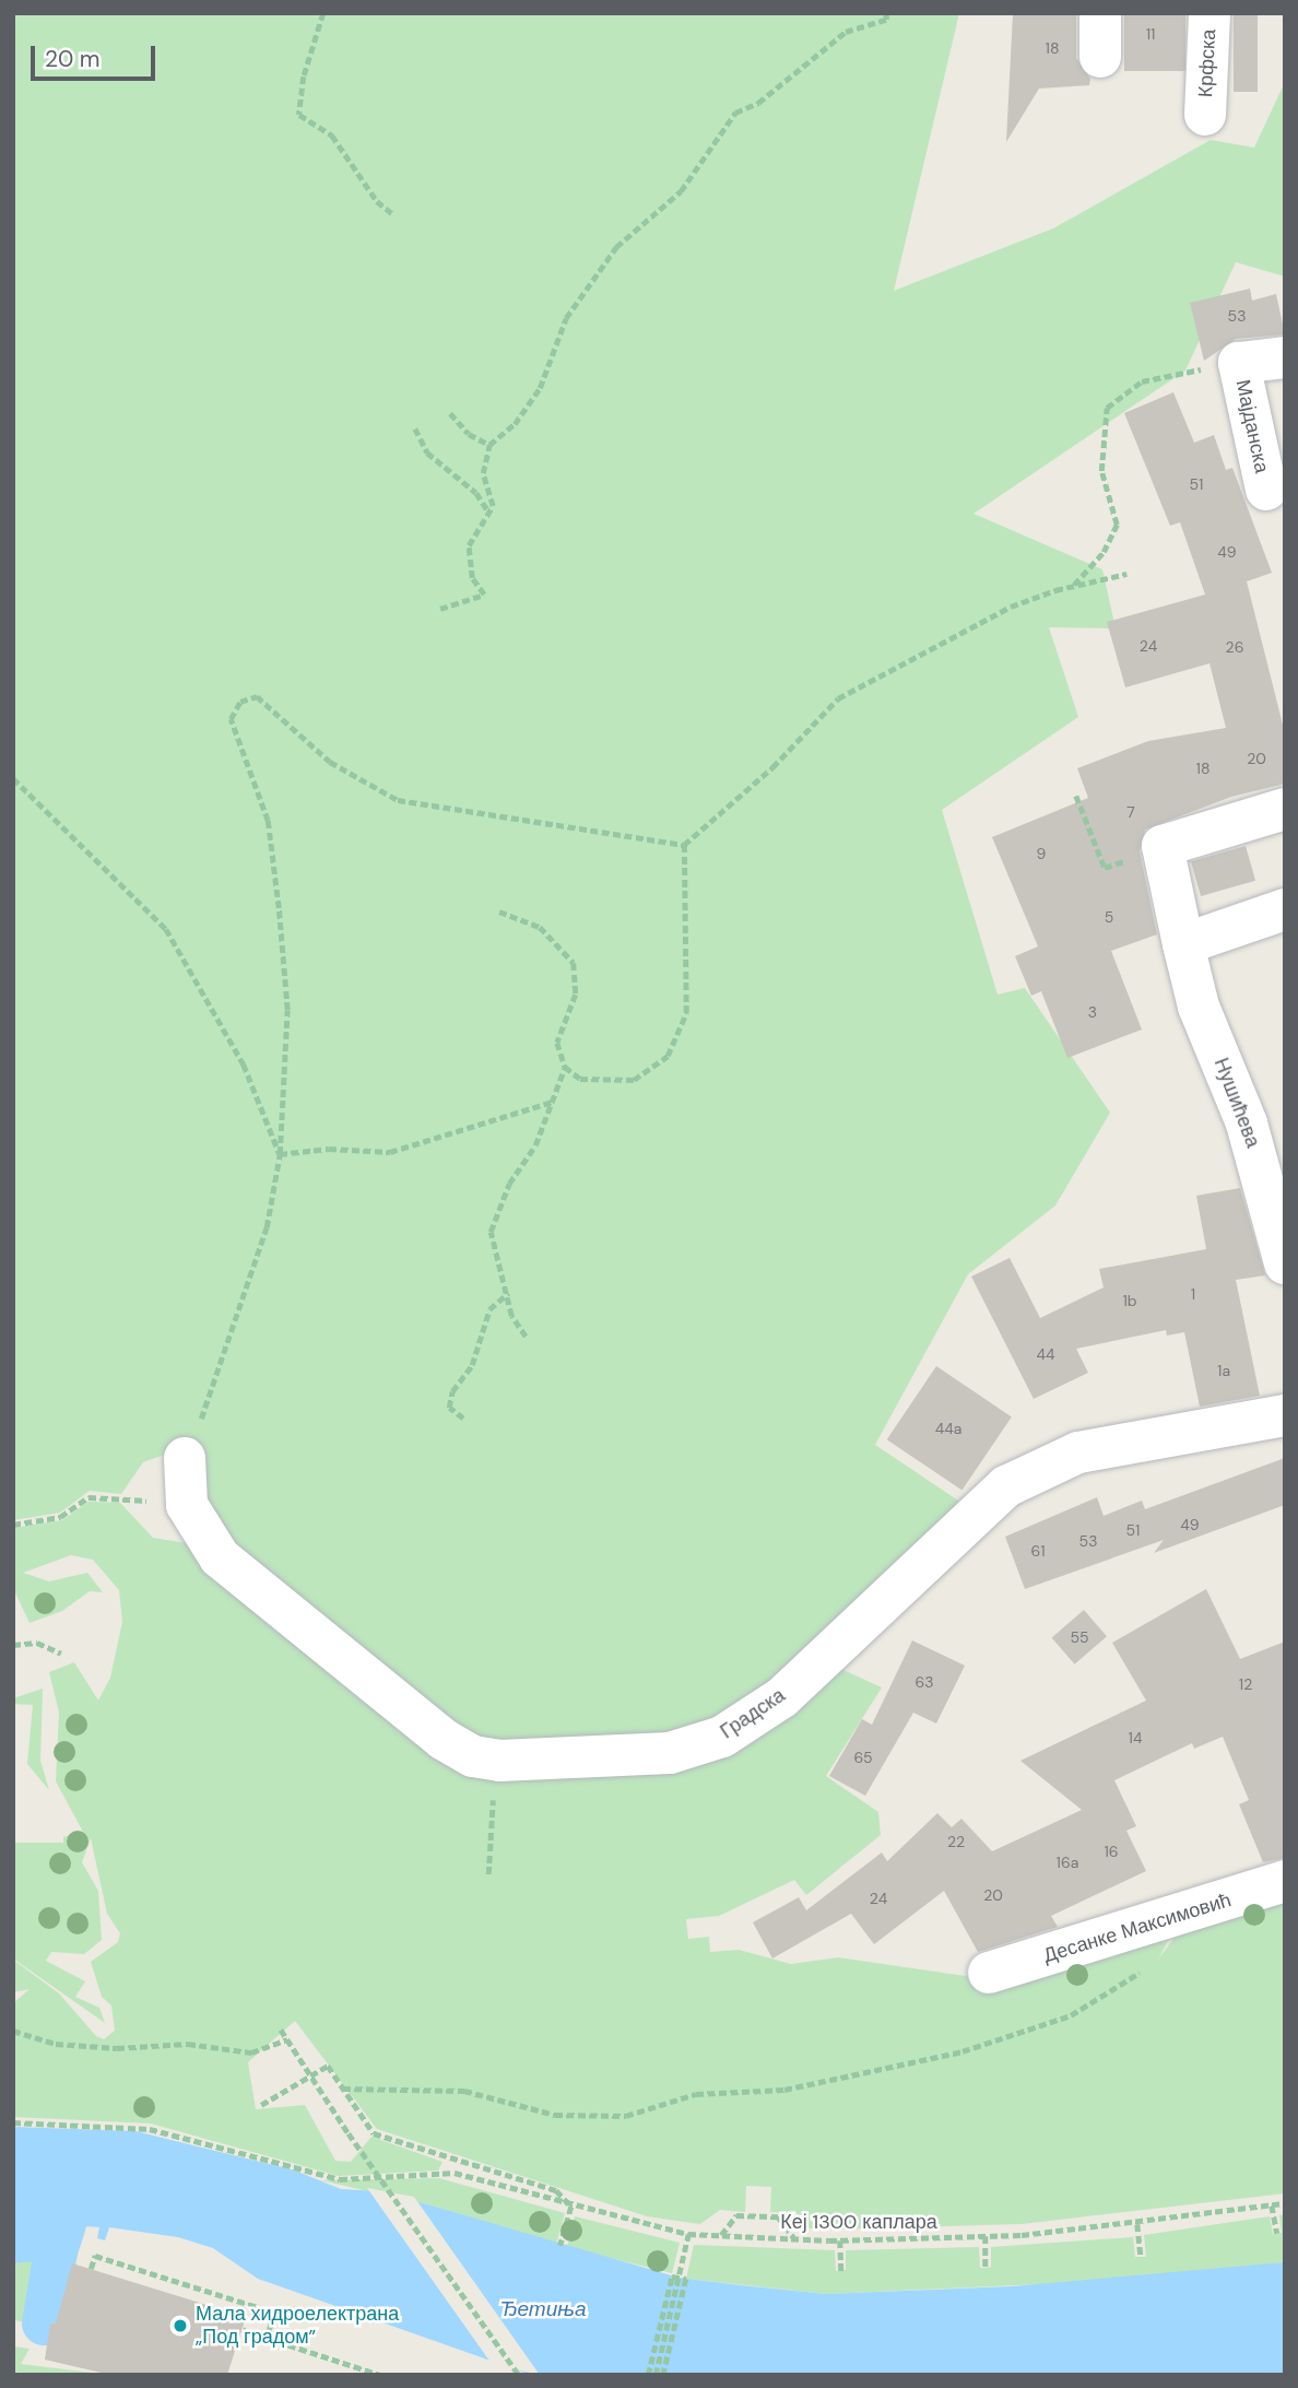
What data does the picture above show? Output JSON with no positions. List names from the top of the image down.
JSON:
{
  "streets": {
    "street": [
      "Крфска",
      "Мајданска",
      "Нушићева",
      "Градска",
      "Десанке Максимовић"
    ],
    "path": ["Кеј 1300 каплара"]
  },
  "water": ["Ђетиња"],
  "places": ["Мала хидроелектрана „Под градом”"],
  "house_numbers": [
    "11",
    "18",
    "53",
    "51",
    "49",
    "24",
    "26",
    "20",
    "18",
    "7",
    "9",
    "5",
    "3",
    "1",
    "1b",
    "44",
    "1a",
    "44a",
    "49",
    "51",
    "53",
    "61",
    "55",
    "63",
    "12",
    "14",
    "65",
    "22",
    "16",
    "16a",
    "20",
    "24"
  ],
  "scale_bar": "20 m"
}
